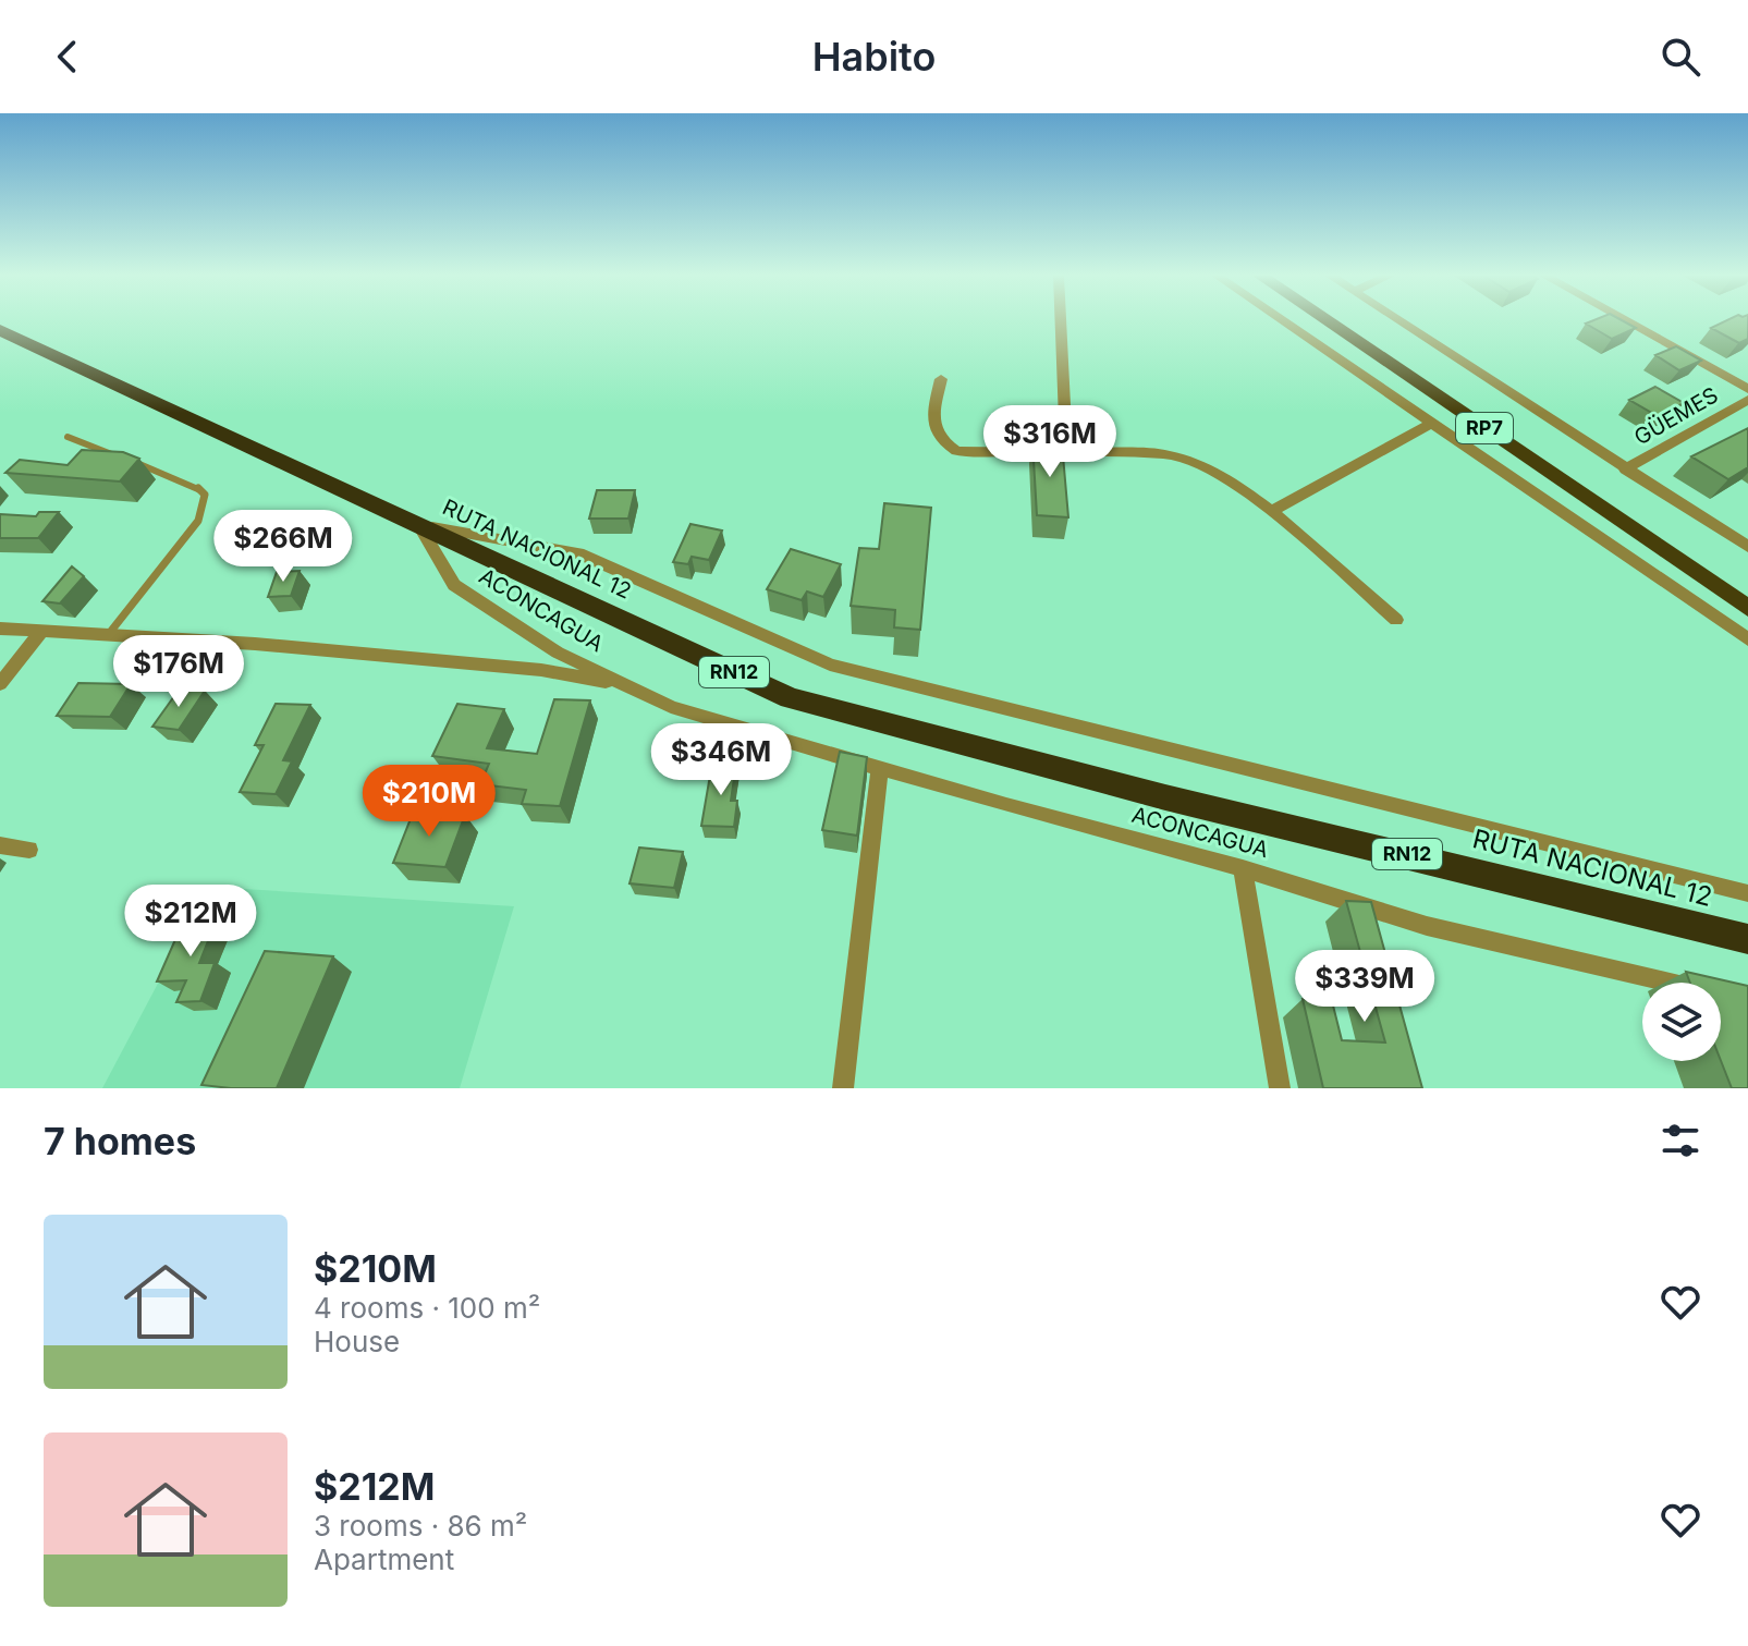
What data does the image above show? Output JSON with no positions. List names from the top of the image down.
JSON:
{
  "streets": {
    "highway": ["RUTA NACIONAL 12", "RN12"],
    "main road": ["RP7"],
    "street": ["GÜEMES", "ACONCAGUA"]
  },
  "crossings": [
    ["RUTA NACIONAL 12", "ACONCAGUA"]
  ],
  "page": {
    "header": "Habito",
    "price": [
      "$316M",
      "$266M",
      "$176M",
      "$346M",
      "$210M",
      "$212M",
      "$339M"
    ],
    "heading": "7 homes",
    "list": [
      {
        "name": "$210M",
        "note": "4 rooms · 100 m² · House"
      },
      {
        "name": "$212M",
        "note": "3 rooms · 86 m² · Apartment"
      }
    ]
  }
}
